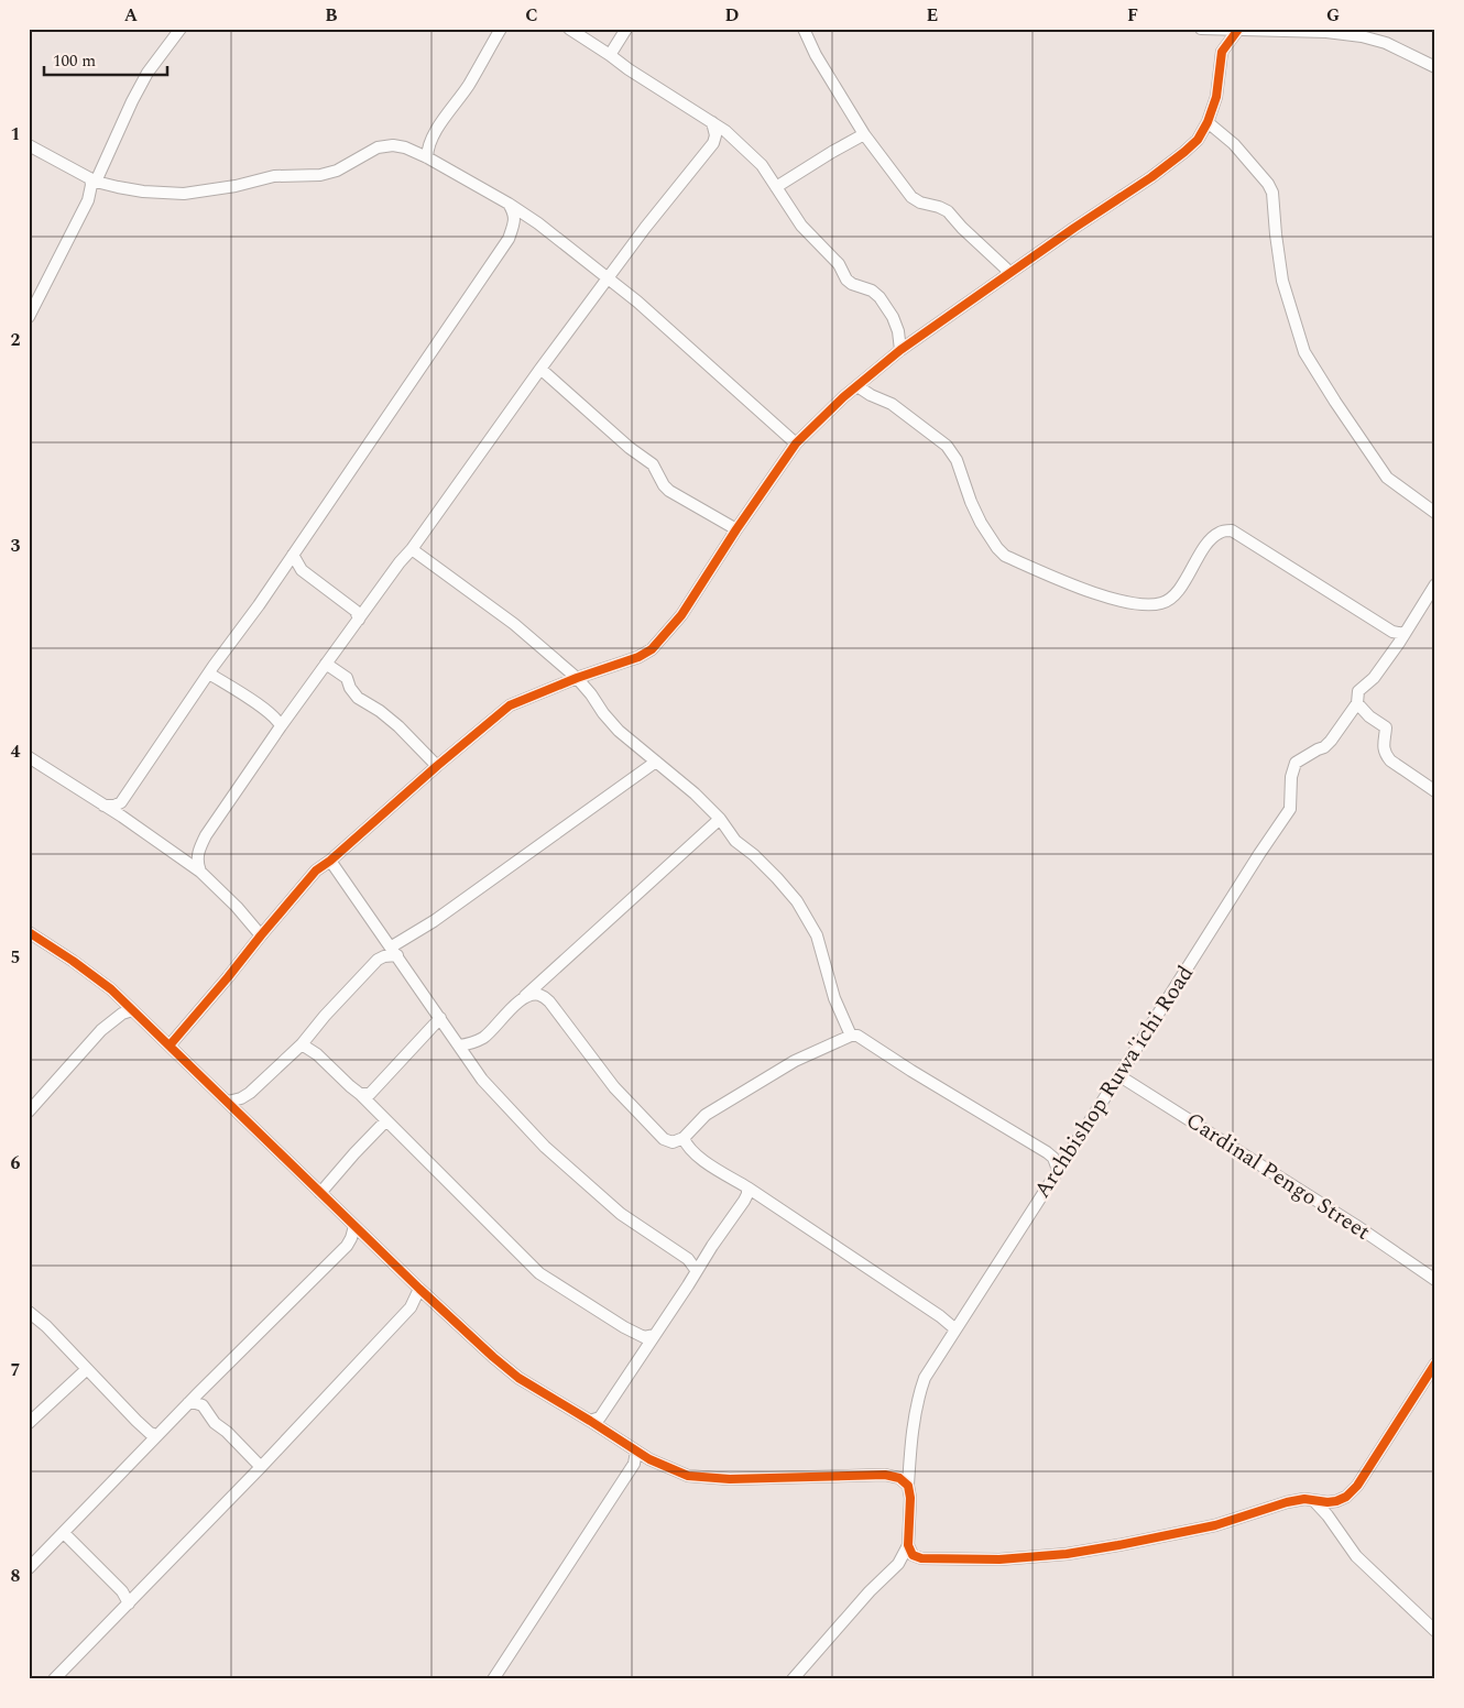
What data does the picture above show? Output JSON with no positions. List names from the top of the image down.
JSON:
{
  "streets": {
    "street": ["Archbishop Ruwa'ichi Road", "Cardinal Pengo Street"]
  },
  "crossings": [
    ["Archbishop Ruwa'ichi Road", "Cardinal Pengo Street"]
  ],
  "scale_bar": "100 m",
  "grid": {
    "columns": [
      "A",
      "B",
      "C",
      "D",
      "E",
      "F",
      "G"
    ],
    "rows": [
      "1",
      "2",
      "3",
      "4",
      "5",
      "6",
      "7",
      "8"
    ]
  }
}
